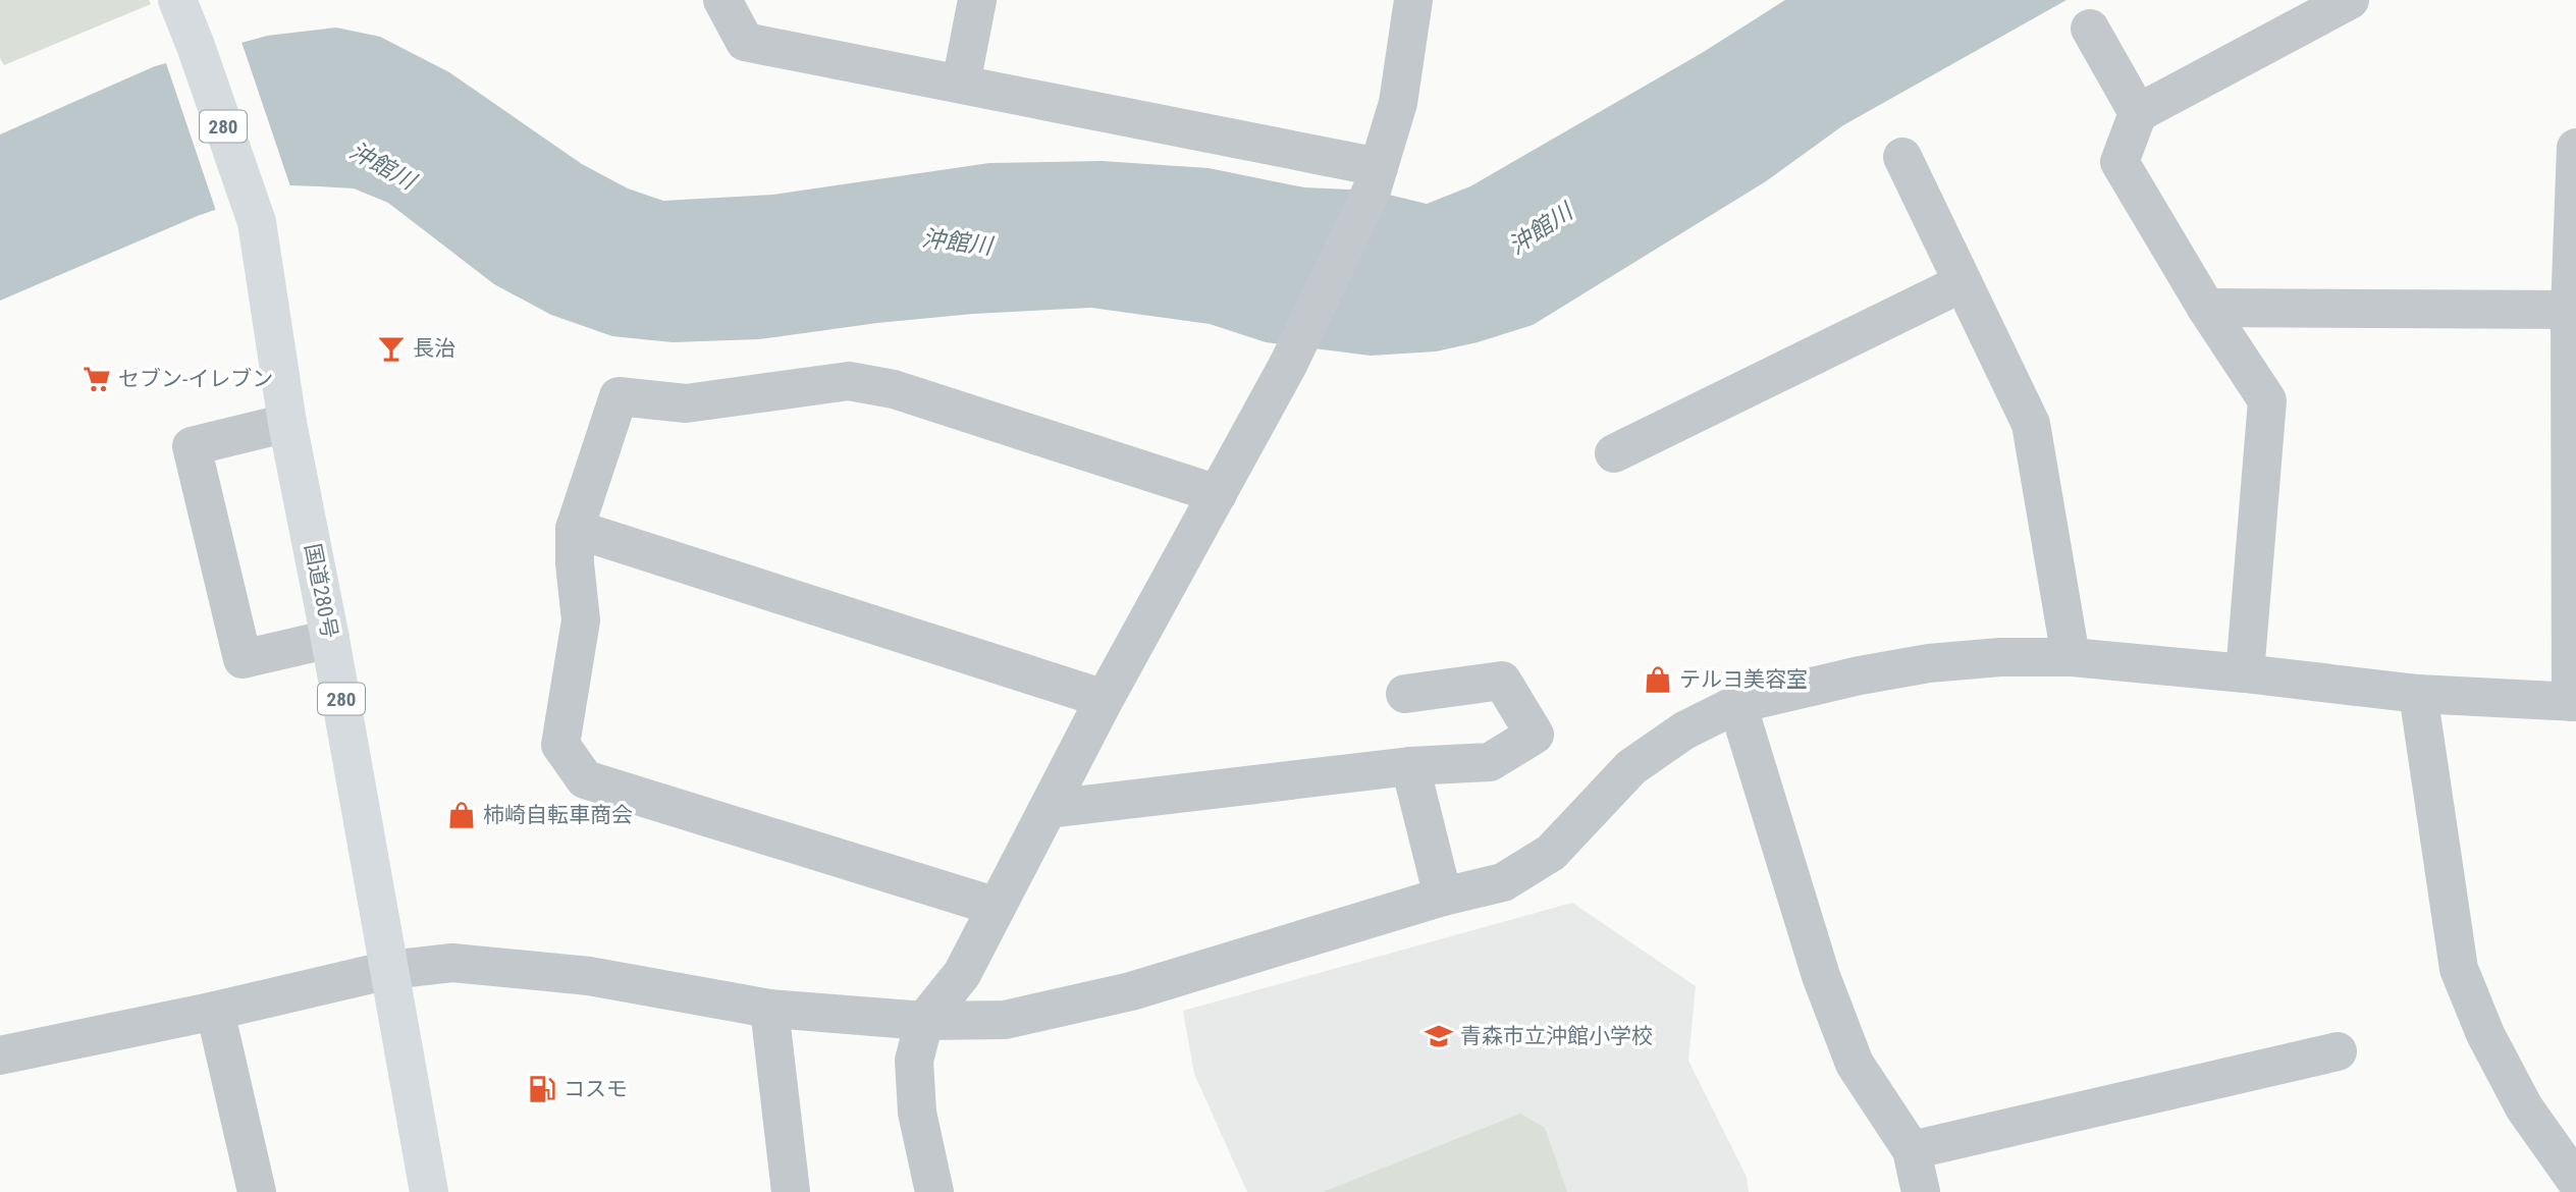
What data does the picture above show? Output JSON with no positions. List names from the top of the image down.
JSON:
{
  "streets": {
    "highway": ["280", "国道280号"]
  },
  "water": ["沖館川"],
  "places": {
    "bar": ["長治"],
    "supermarket": ["セブン-イレブン"],
    "shop": ["テルヨ美容室", "柿崎自転車商会"],
    "school or university": ["青森市立沖館小学校"],
    "fuel station": ["コスモ"]
  }
}
